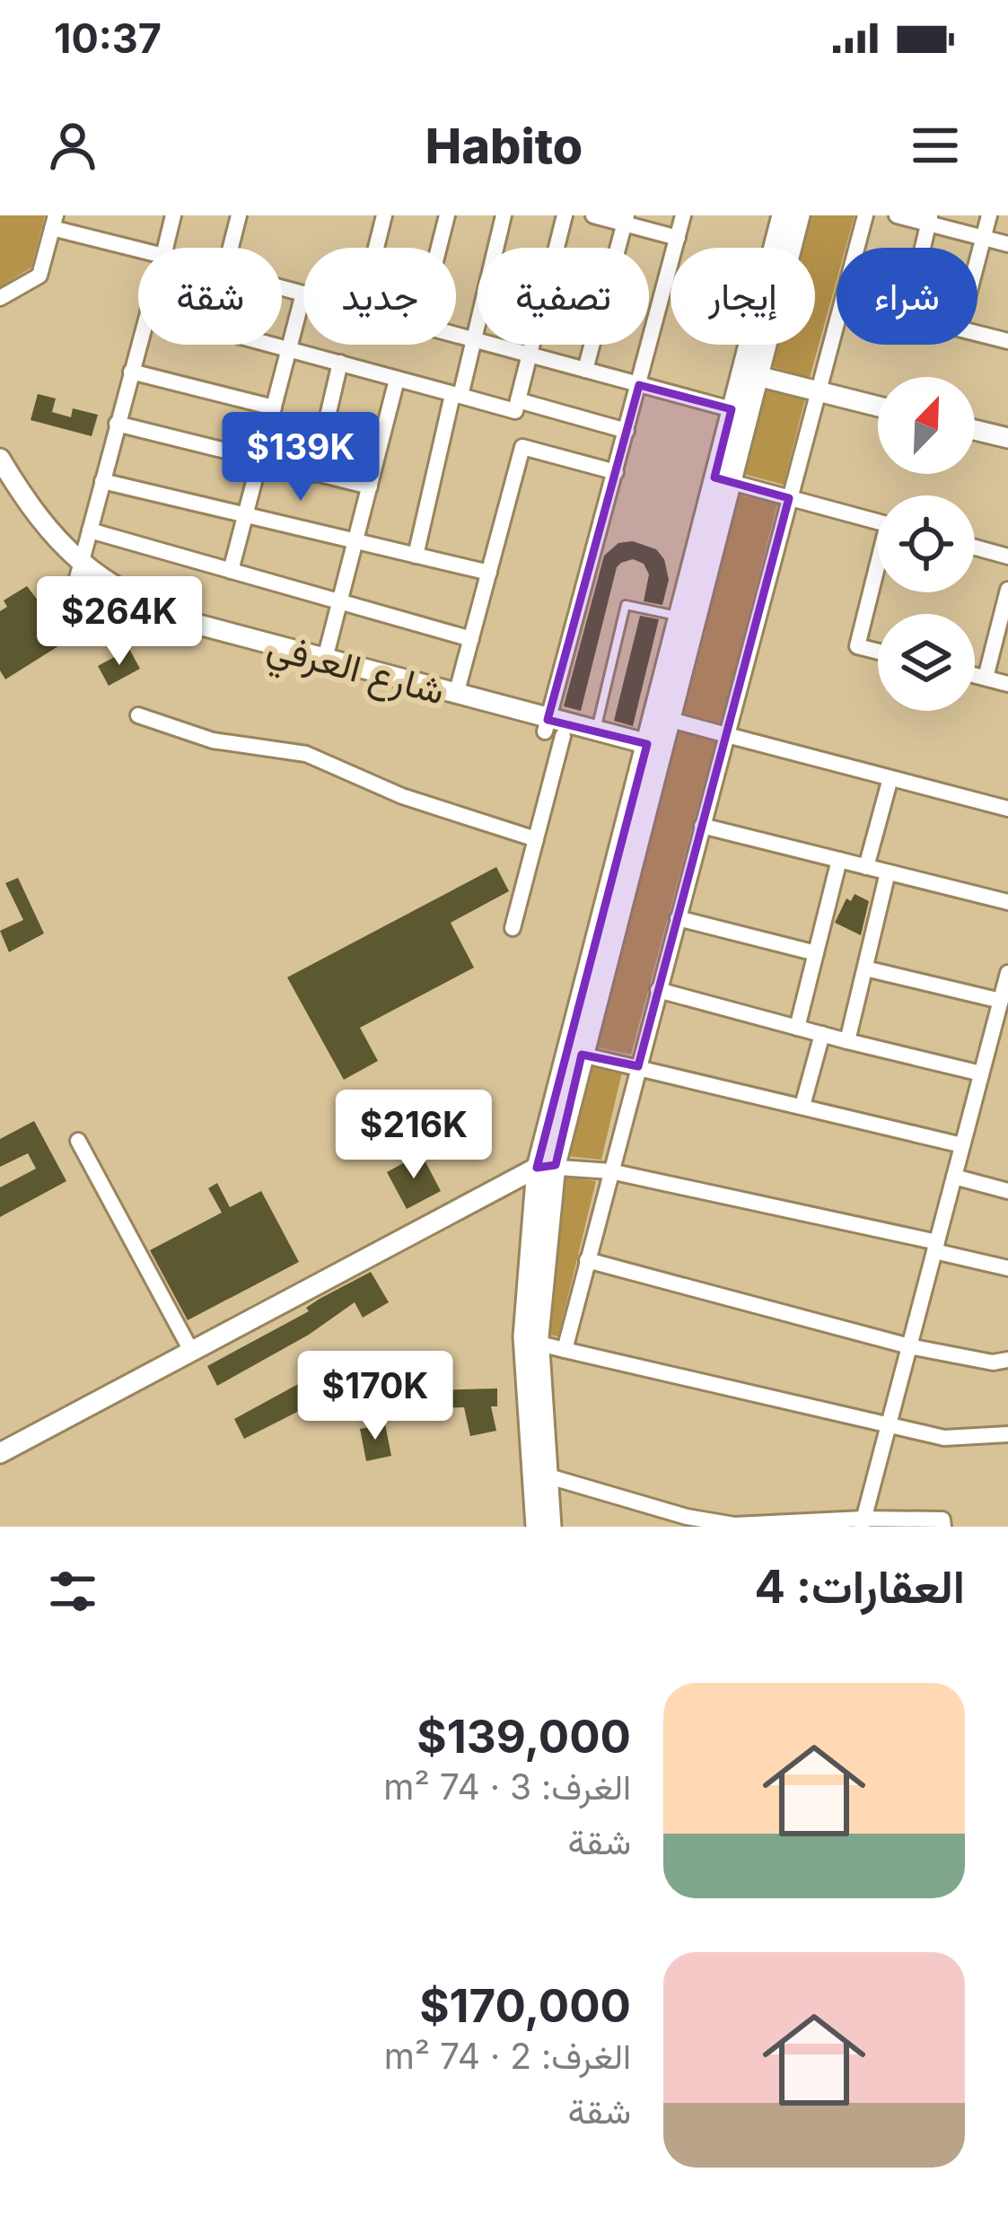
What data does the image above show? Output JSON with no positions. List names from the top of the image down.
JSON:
{
  "streets": {
    "main road": ["شارع العرفي"]
  },
  "north": "top right",
  "page": {
    "status": "10:37",
    "header": "Habito",
    "chip": [
      "شراء",
      "إيجار",
      "تصفية",
      "جديد",
      "شقة"
    ],
    "price": [
      "$139K",
      "$264K",
      "$216K",
      "$170K"
    ],
    "heading": "العقارات: 4",
    "list": [
      {
        "name": "$139,000",
        "note": "الغرف: 3 · 74 m² · شقة"
      },
      {
        "name": "$170,000",
        "note": "الغرف: 2 · 74 m² · شقة"
      }
    ]
  }
}
